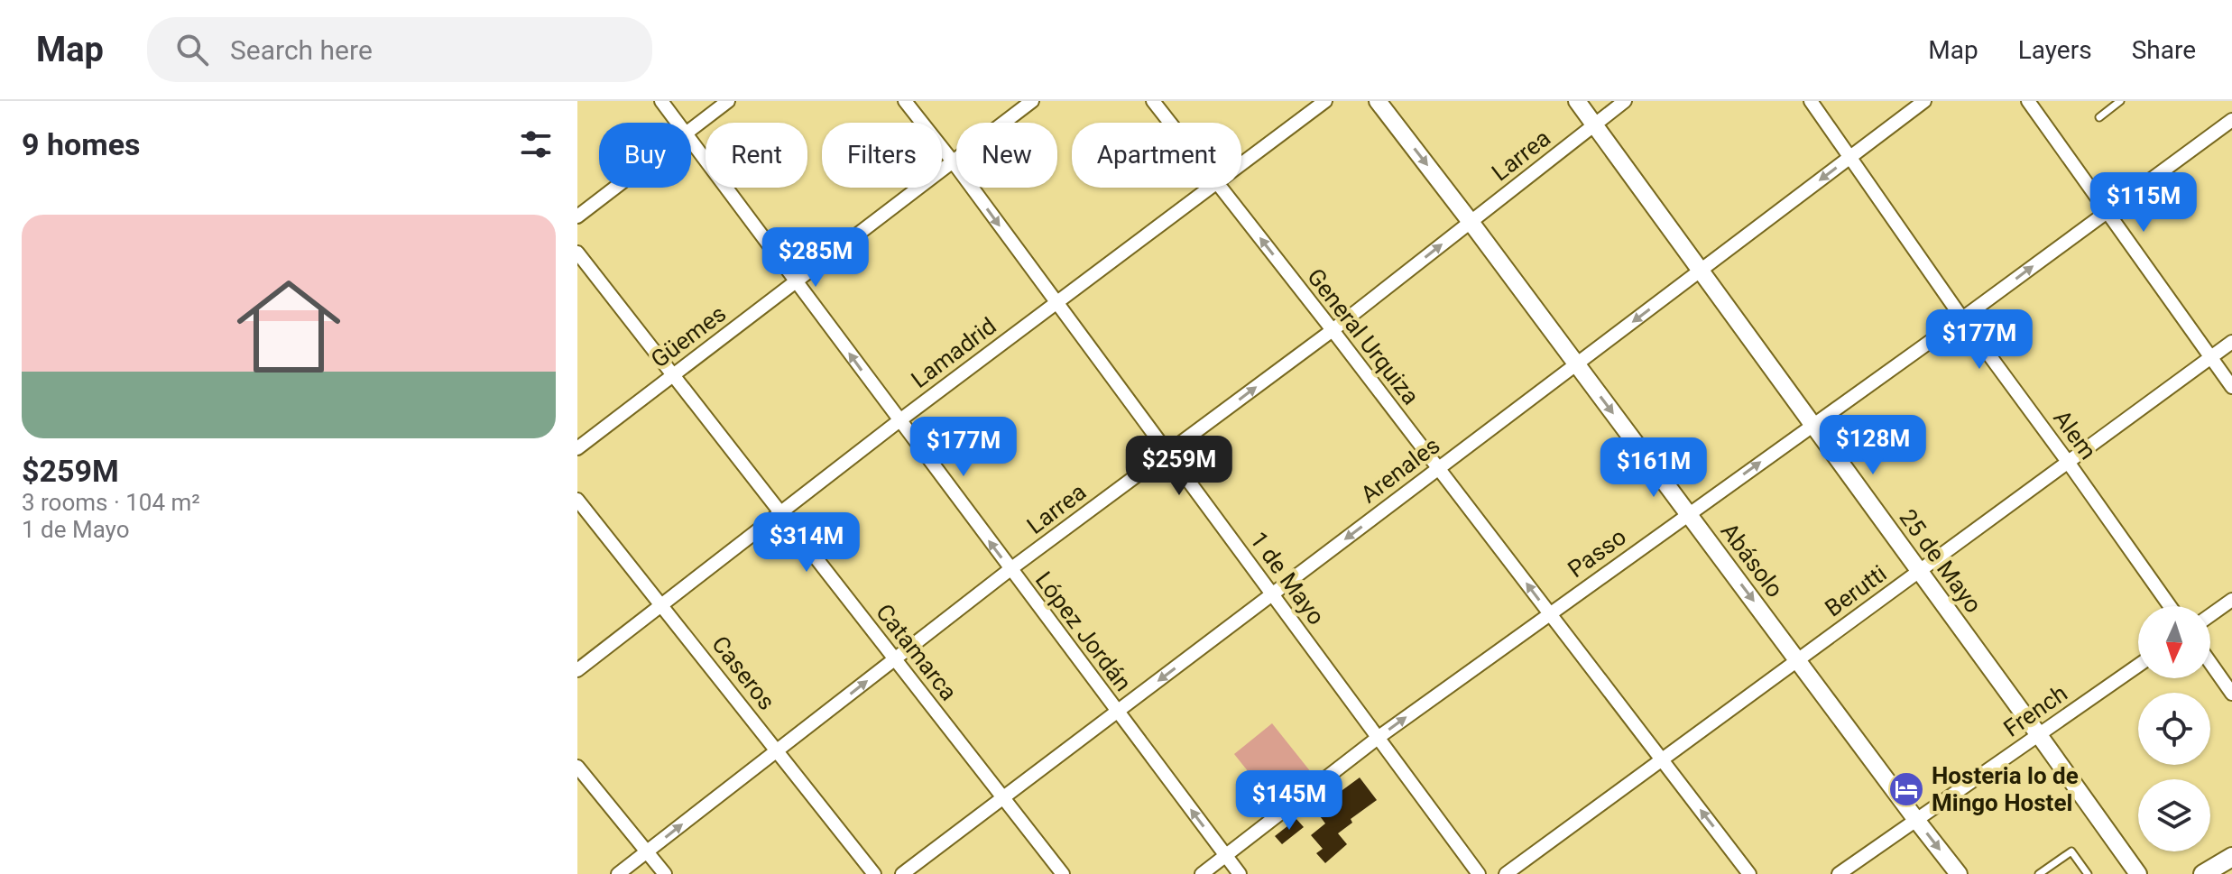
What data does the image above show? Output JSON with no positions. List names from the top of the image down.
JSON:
{
  "streets": {
    "street": [
      "Larrea",
      "Güemes",
      "General Urquiza",
      "Lamadrid",
      "Alem",
      "Arenales",
      "Passo",
      "Abásolo",
      "25 de Mayo",
      "1 de Mayo",
      "Berutti",
      "López Jordán",
      "Catamarca",
      "Caseros",
      "French"
    ]
  },
  "crossings": [
    ["Larrea", "General Urquiza"],
    ["Larrea", "Abásolo"],
    ["Larrea", "25 de Mayo"],
    ["Larrea", "1 de Mayo"],
    ["Larrea", "López Jordán"],
    ["Larrea", "Catamarca"],
    ["Larrea", "Caseros"],
    ["Güemes", "1 de Mayo"],
    ["Güemes", "López Jordán"],
    ["Güemes", "Catamarca"],
    ["General Urquiza", "Arenales"],
    ["General Urquiza", "Passo"],
    ["General Urquiza", "Berutti"],
    ["Lamadrid", "1 de Mayo"],
    ["Lamadrid", "López Jordán"],
    ["Lamadrid", "Catamarca"],
    ["Lamadrid", "Caseros"],
    ["Alem", "Arenales"],
    ["Alem", "Passo"],
    ["Alem", "Berutti"],
    ["Arenales", "Abásolo"],
    ["Arenales", "25 de Mayo"],
    ["Arenales", "1 de Mayo"],
    ["Arenales", "López Jordán"],
    ["Arenales", "Catamarca"],
    ["Passo", "Abásolo"],
    ["Passo", "25 de Mayo"],
    ["Passo", "1 de Mayo"],
    ["Passo", "López Jordán"],
    ["Abásolo", "Berutti"],
    ["Abásolo", "French"],
    ["25 de Mayo", "Berutti"],
    ["25 de Mayo", "French"]
  ],
  "one_way": [
    "Larrea",
    "General Urquiza",
    "Arenales",
    "Passo",
    "Abásolo",
    "López Jordán"
  ],
  "places": {
    "hotel": ["Hosteria lo de Mingo Hostel"]
  },
  "north": "bottom",
  "page": {
    "header": "Map",
    "search": "Search here",
    "nav": ["Map", "Layers", "Share"],
    "heading": "9 homes",
    "chip": [
      "Buy",
      "Rent",
      "Filters",
      "New",
      "Apartment"
    ],
    "price": [
      "$115M",
      "$285M",
      "$177M",
      "$128M",
      "$177M",
      "$259M",
      "$161M",
      "$314M",
      "$145M"
    ],
    "list": [
      {
        "name": "$259M",
        "note": "3 rooms · 104 m² · 1 de Mayo"
      }
    ]
  }
}
